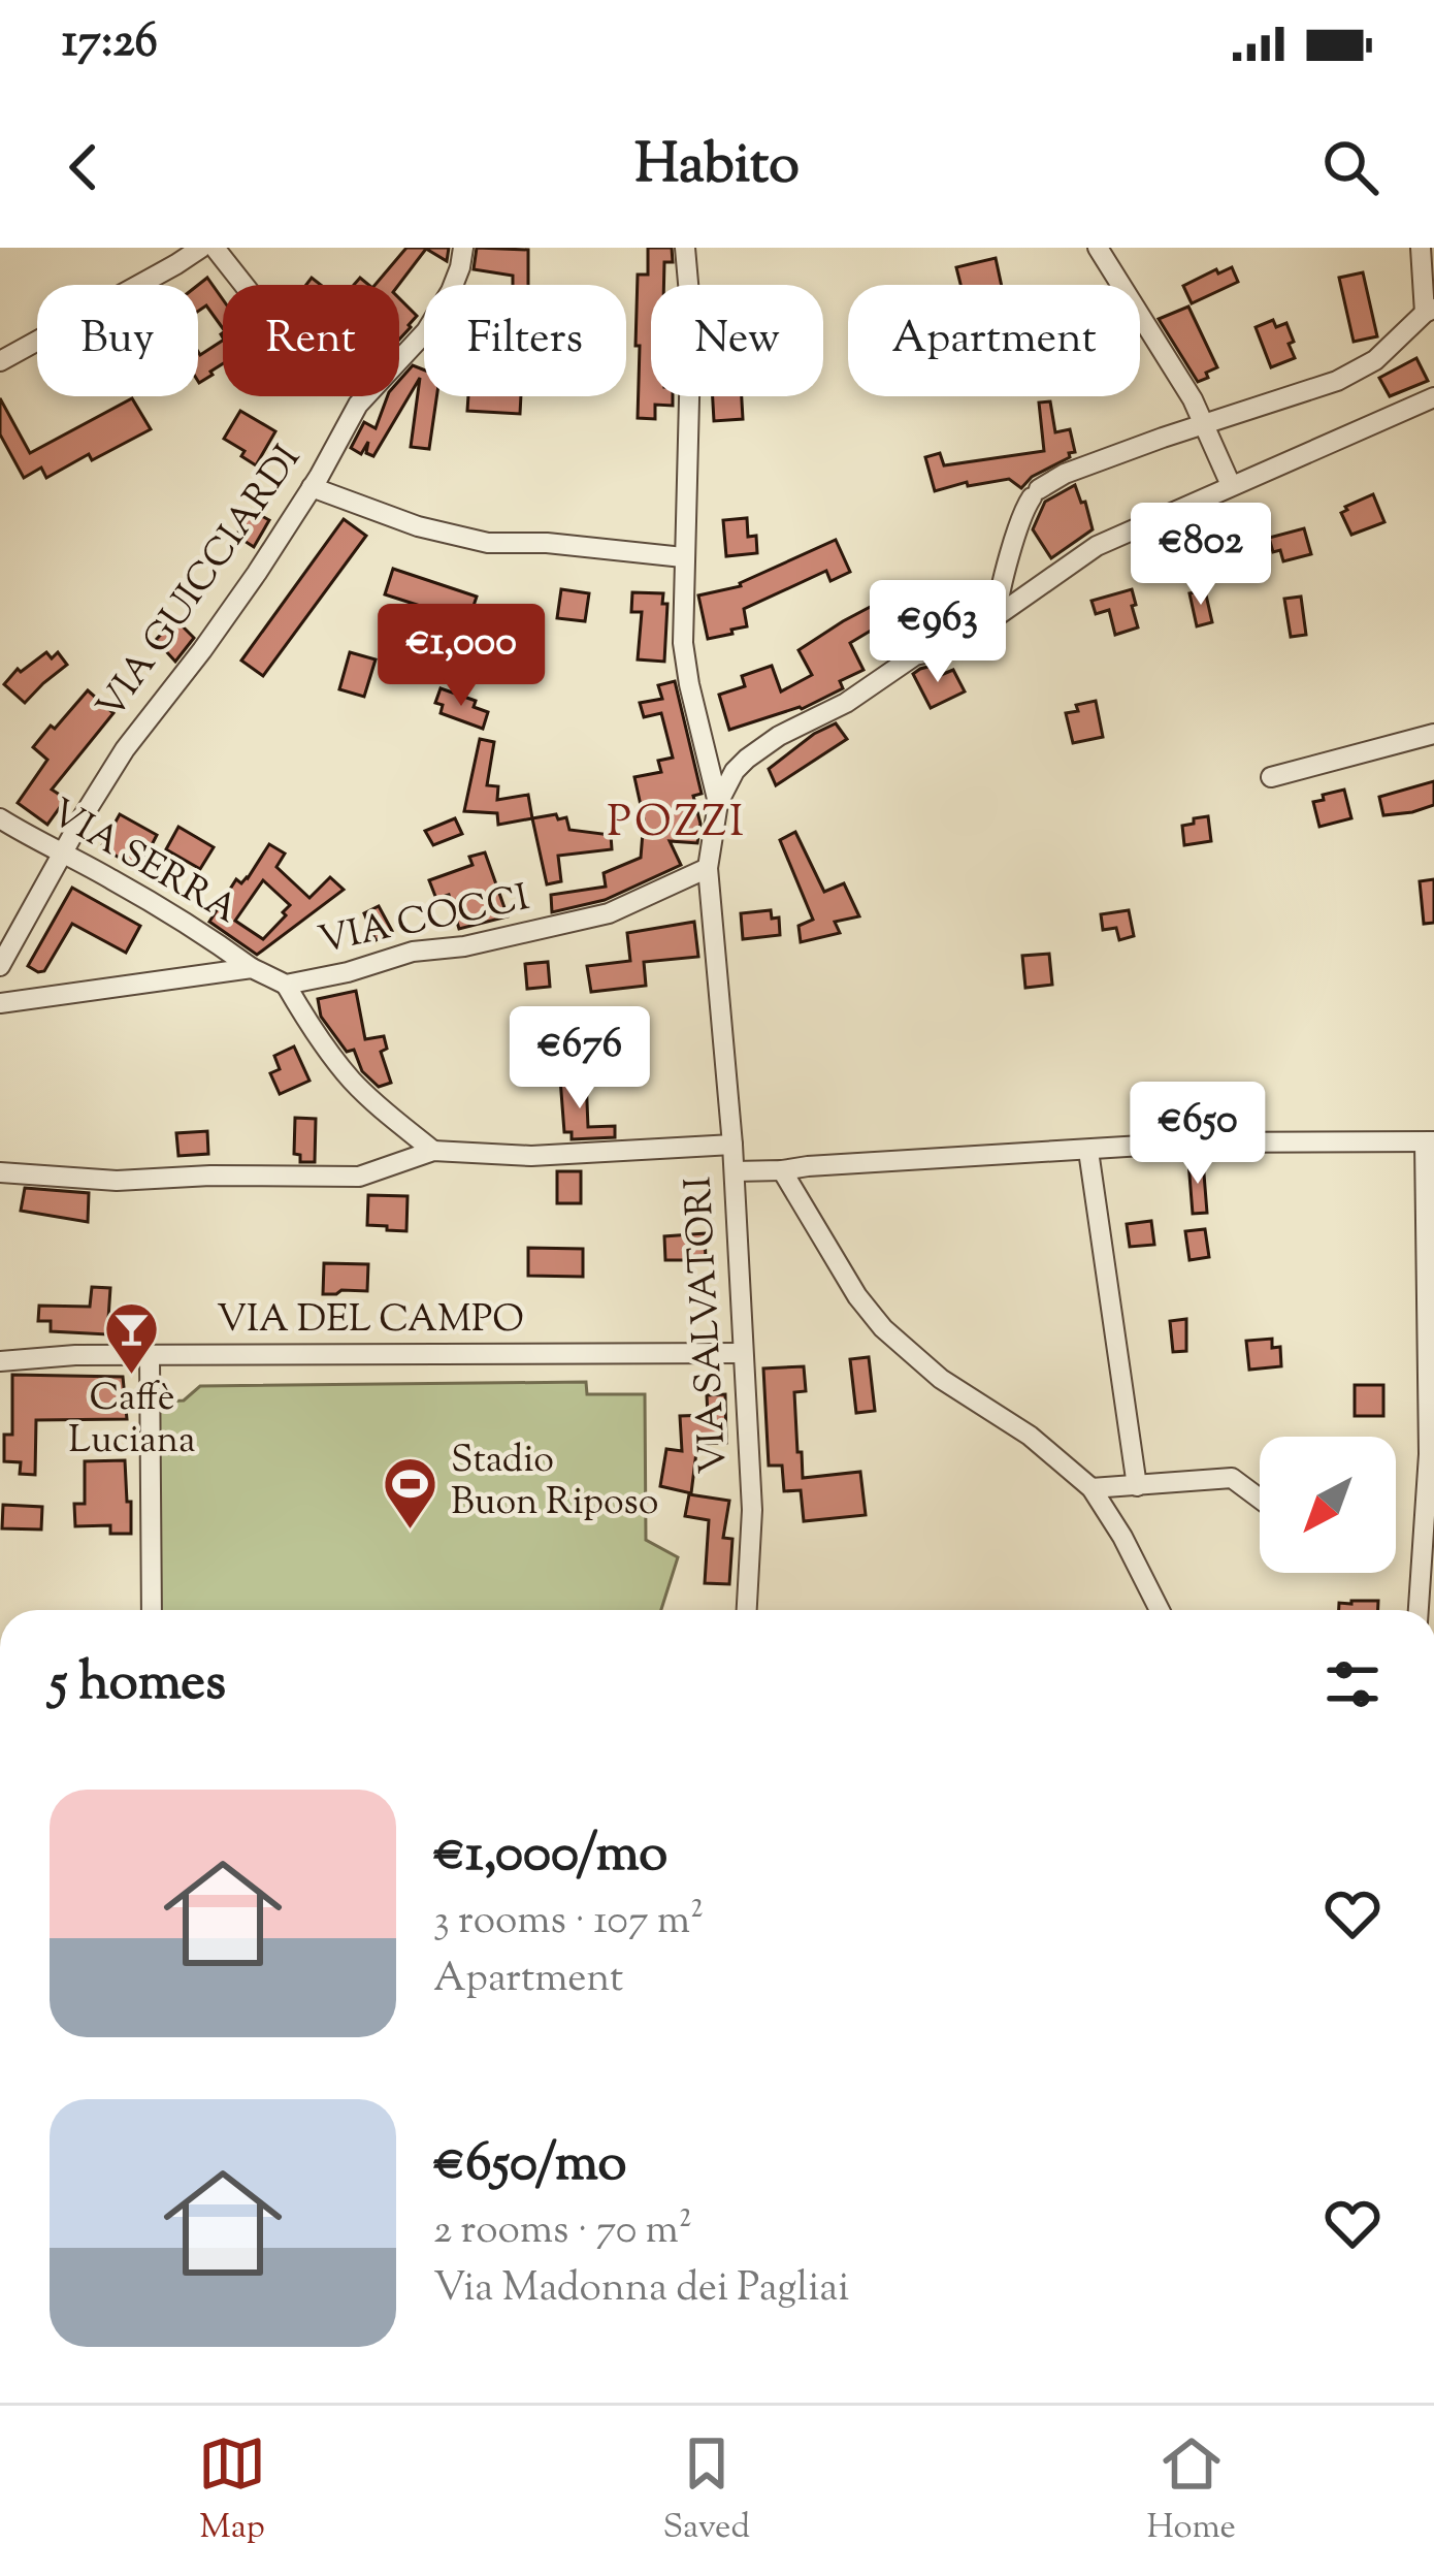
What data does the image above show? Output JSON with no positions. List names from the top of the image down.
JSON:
{
  "streets": {
    "street": [
      "VIA GUICCIARDI",
      "VIA SERRA",
      "VIA COCCI",
      "VIA DEL CAMPO",
      "VIA SALVATORI"
    ]
  },
  "crossings": [
    ["VIA GUICCIARDI", "VIA SERRA"],
    ["VIA SERRA", "VIA COCCI"],
    ["VIA COCCI", "VIA SALVATORI"],
    ["VIA DEL CAMPO", "VIA SALVATORI"]
  ],
  "districts": ["POZZI"],
  "places": {
    "bar": ["Caffè Luciana"],
    "sports": ["Stadio Buon Riposo"]
  },
  "north": "bottom left",
  "page": {
    "status": "17:26",
    "header": "Habito",
    "chip": [
      "Buy",
      "Rent",
      "Filters",
      "New",
      "Apartment"
    ],
    "price": [
      "€802",
      "€963",
      "€1,000",
      "€676",
      "€650"
    ],
    "heading": "5 homes",
    "list": [
      {
        "name": "€1,000/mo",
        "note": "3 rooms · 107 m² · Apartment"
      },
      {
        "name": "€650/mo",
        "note": "2 rooms · 70 m² · Via Madonna dei Pagliai"
      }
    ],
    "tabs": ["Map", "Saved", "Home"]
  }
}
